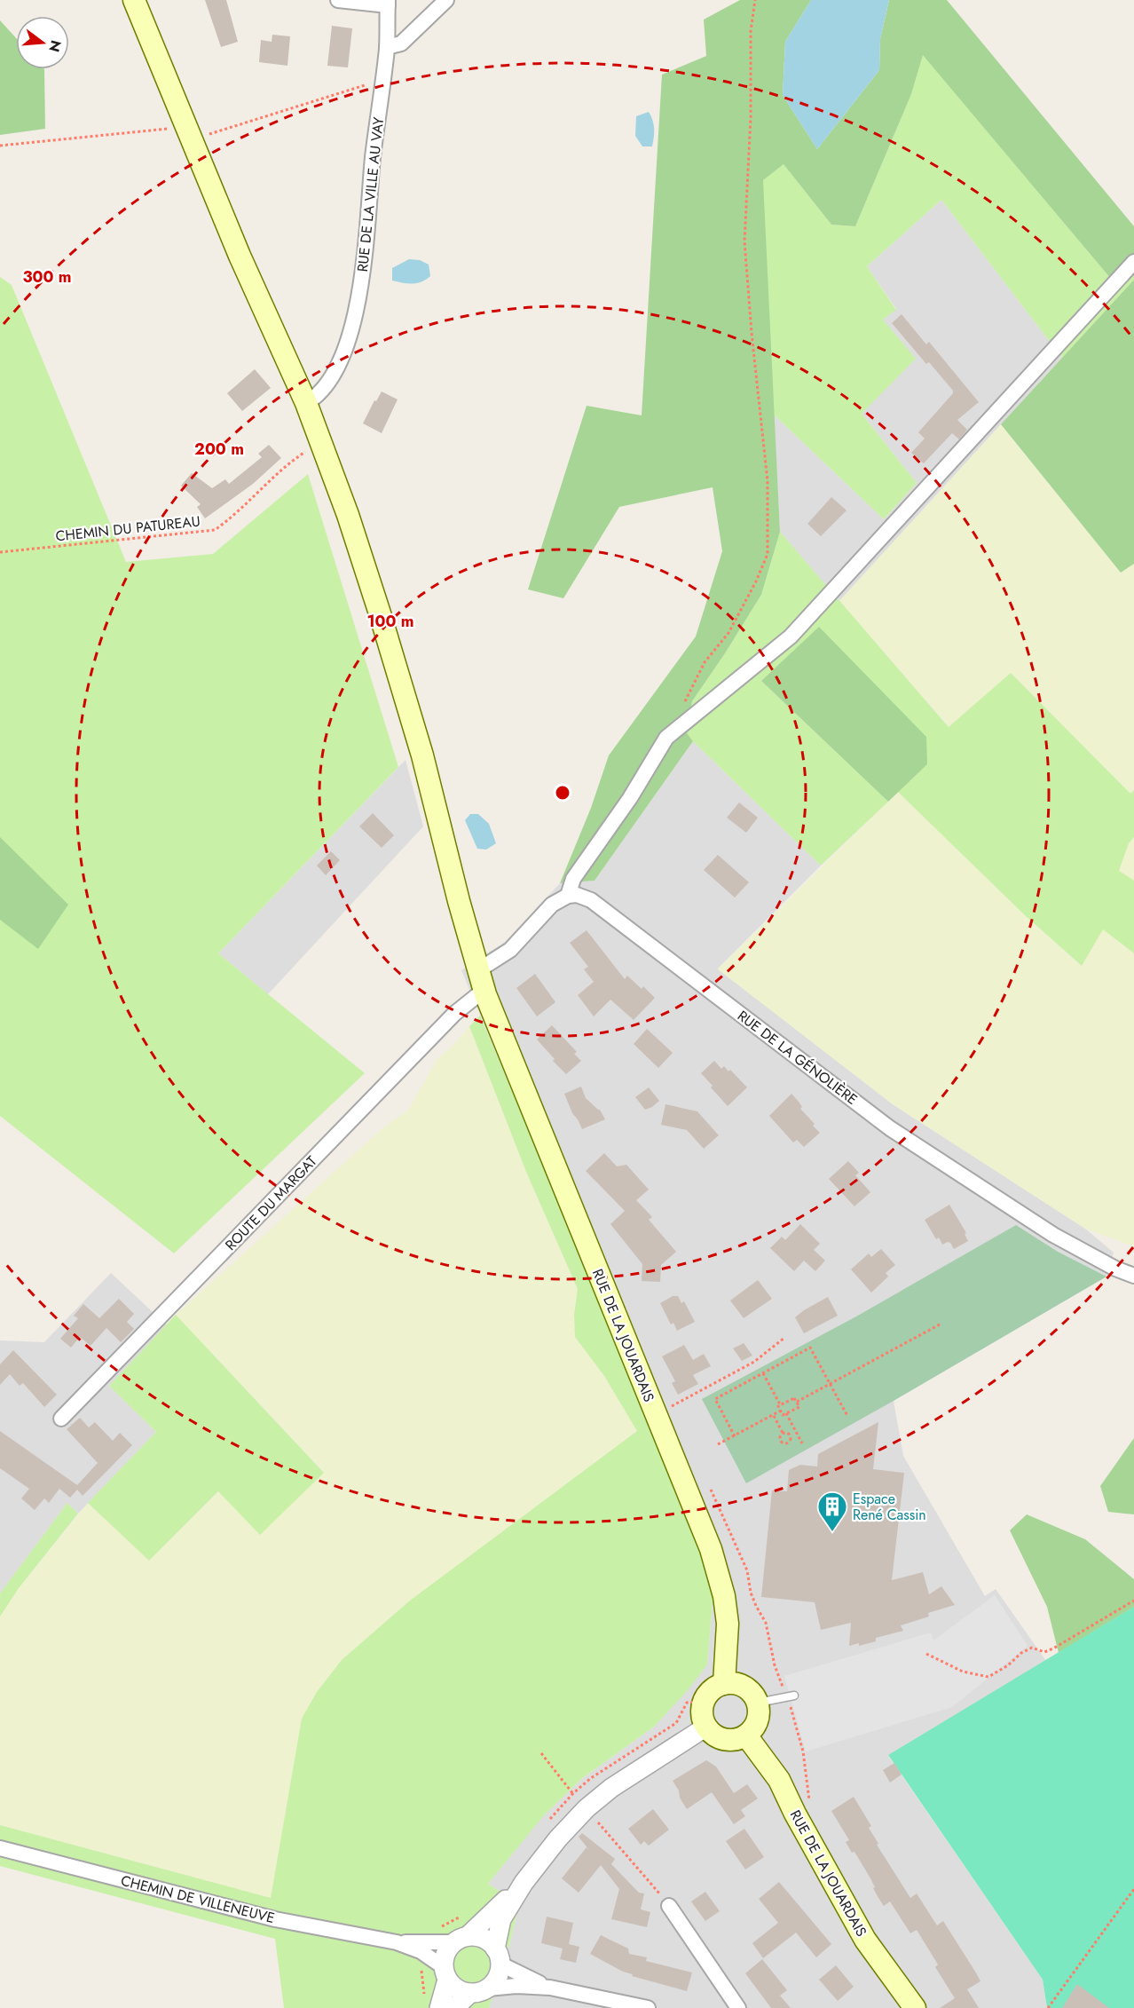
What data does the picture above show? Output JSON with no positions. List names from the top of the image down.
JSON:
{
  "streets": {
    "main road": ["RUE DE LA JOUARDAIS"],
    "street": [
      "RUE DE LA VILLE AU VAY",
      "RUE DE LA GÉNOLIÈRE",
      "ROUTE DU MARGAT",
      "CHEMIN DE VILLENEUVE"
    ],
    "path": ["CHEMIN DU PATUREAU"]
  },
  "crossings": [
    ["RUE DE LA VILLE AU VAY", "RUE DE LA JOUARDAIS"],
    ["CHEMIN DU PATUREAU", "RUE DE LA JOUARDAIS"],
    ["ROUTE DU MARGAT", "RUE DE LA JOUARDAIS"]
  ],
  "places": {
    "building": ["Espace René Cassin"]
  },
  "north": "right",
  "rings": ["300 m", "200 m", "100 m"]
}
